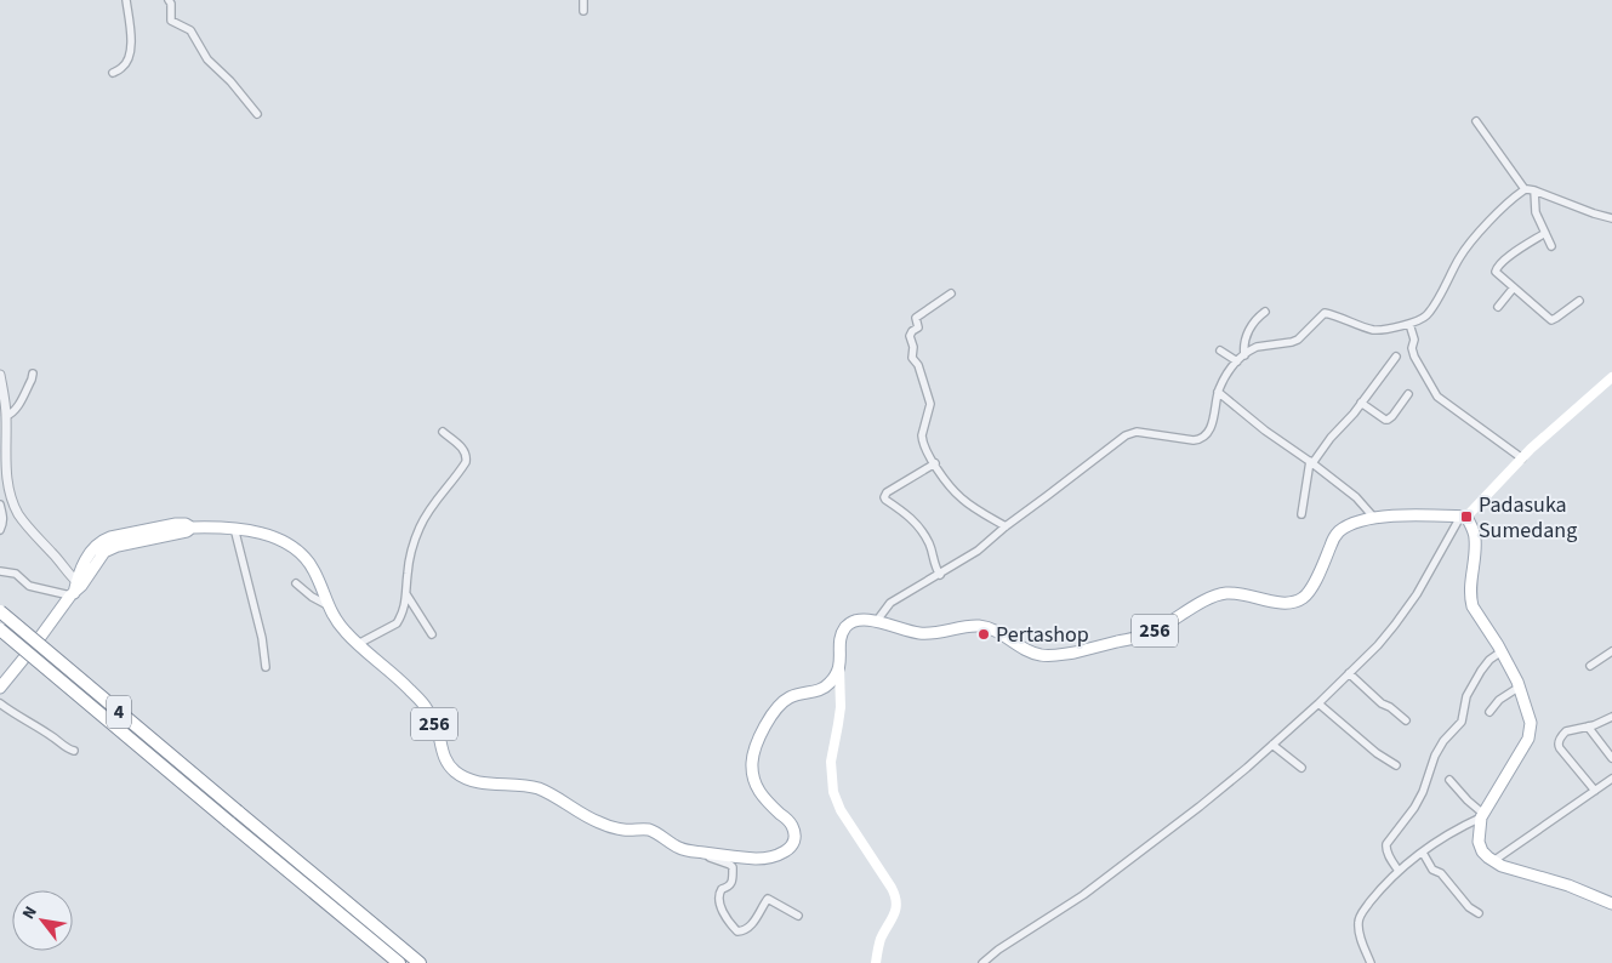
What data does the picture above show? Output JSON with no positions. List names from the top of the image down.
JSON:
{
  "streets": {
    "highway": ["4"],
    "main road": ["256"]
  },
  "places": {
    "transit": ["Padasuka Sumedang"],
    "other": ["Pertashop"]
  },
  "north": "top left"
}
